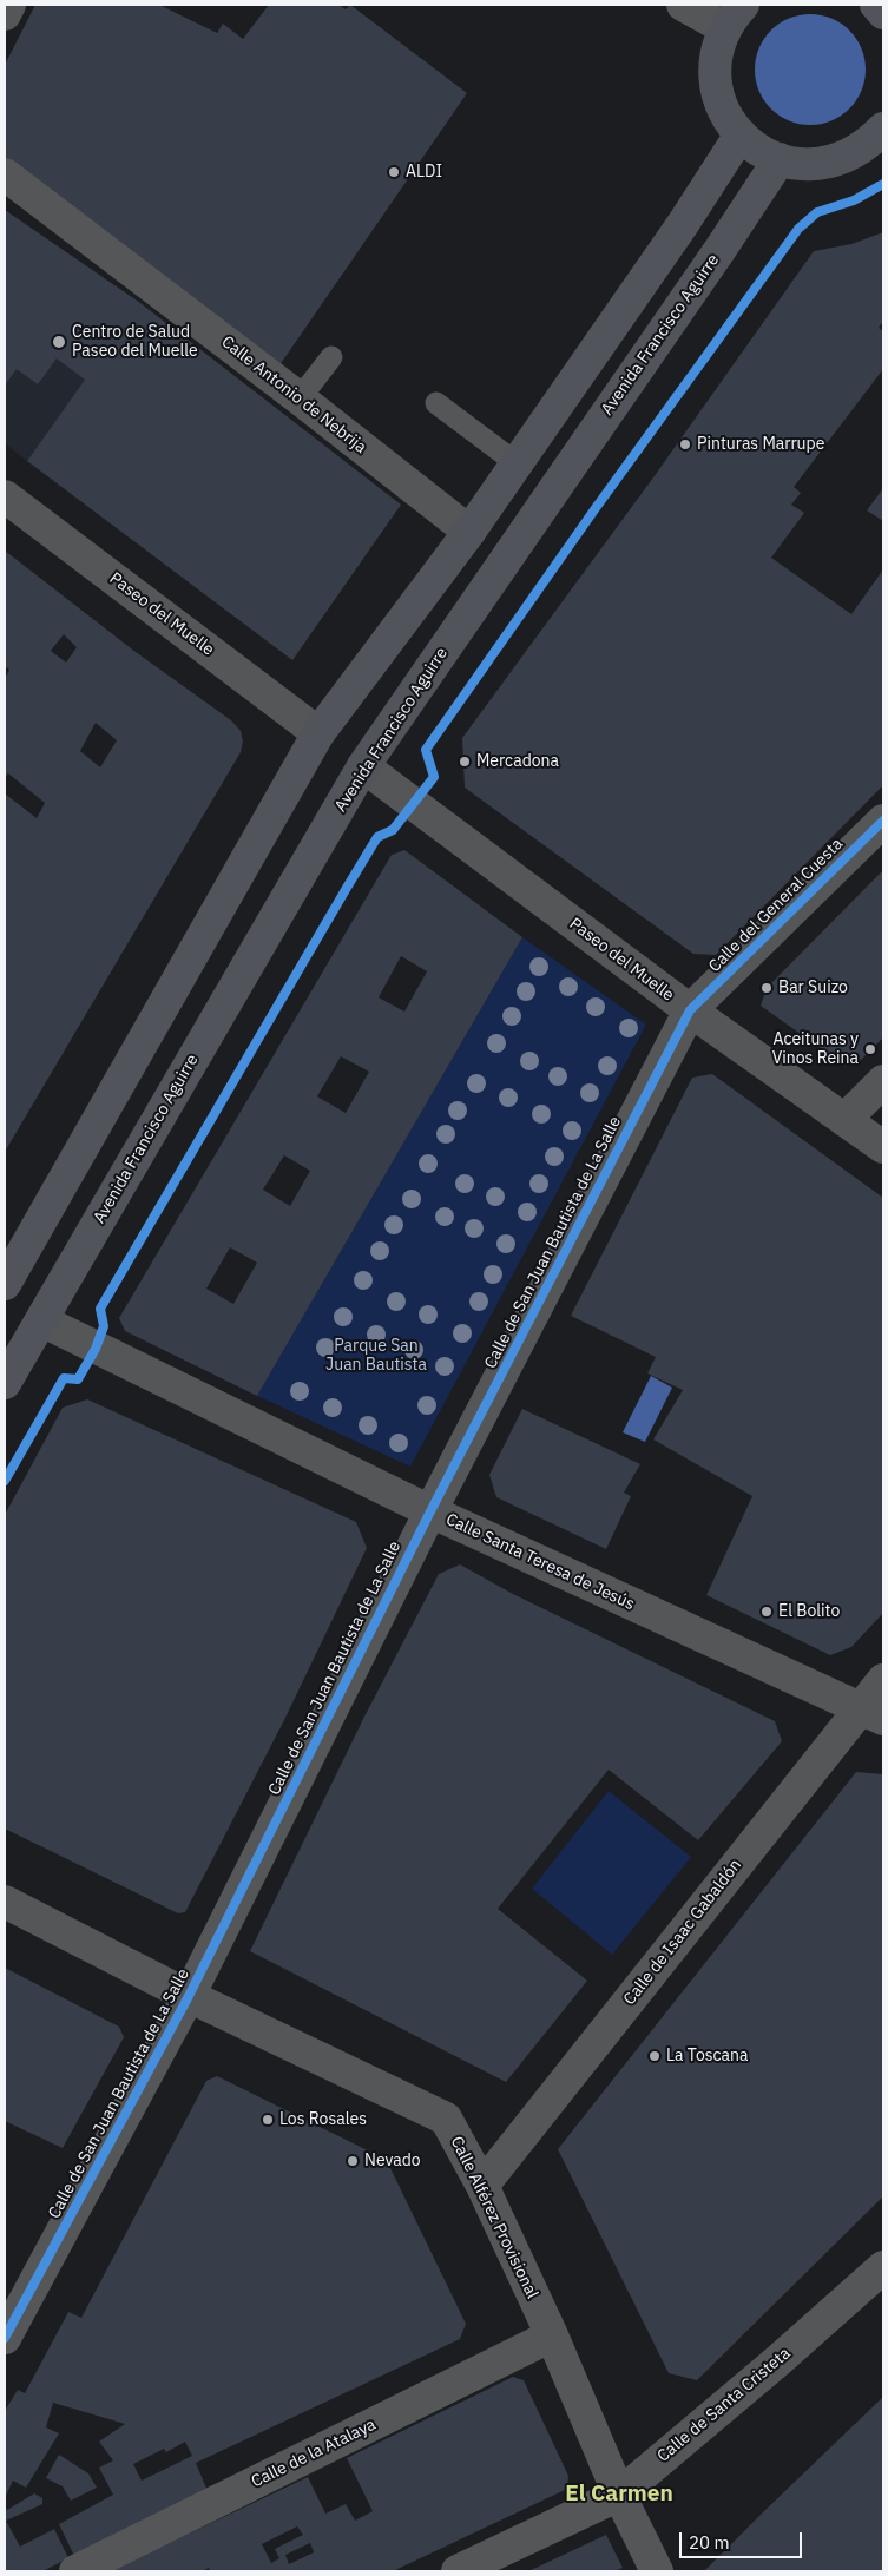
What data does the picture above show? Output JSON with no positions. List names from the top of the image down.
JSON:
{
  "streets": {
    "main road": ["Avenida Francisco Aguirre"],
    "street": [
      "Calle Antonio de Nebrija",
      "Paseo del Muelle",
      "Calle del General Cuesta",
      "Calle de San Juan Bautista de La Salle",
      "Calle Santa Teresa de Jesús",
      "Calle de Isaac Gabaldón",
      "Calle Alférez Provisional",
      "Calle de Santa Cristeta",
      "Calle de la Atalaya"
    ]
  },
  "crossings": [
    ["Avenida Francisco Aguirre", "Paseo del Muelle"],
    ["Avenida Francisco Aguirre", "Calle Santa Teresa de Jesús"],
    ["Paseo del Muelle", "Calle del General Cuesta"],
    ["Paseo del Muelle", "Calle de San Juan Bautista de La Salle"],
    ["Calle del General Cuesta", "Calle de San Juan Bautista de La Salle"],
    ["Calle de San Juan Bautista de La Salle", "Calle Santa Teresa de Jesús"],
    ["Calle de San Juan Bautista de La Salle", "Calle Alférez Provisional"],
    ["Calle Santa Teresa de Jesús", "Calle de Isaac Gabaldón"],
    ["Calle de Isaac Gabaldón", "Calle Alférez Provisional"],
    ["Calle Alférez Provisional", "Calle de Santa Cristeta"],
    ["Calle Alférez Provisional", "Calle de la Atalaya"]
  ],
  "districts": ["El Carmen"],
  "parks": ["Parque San Juan Bautista"],
  "places": [
    "ALDI",
    "Centro de Salud Paseo del Muelle",
    "Pinturas Marrupe",
    "Mercadona",
    "Bar Suizo",
    "Aceitunas y Vinos Reina",
    "El Bolito",
    "La Toscana",
    "Los Rosales",
    "Nevado"
  ],
  "scale_bar": "20 m"
}
